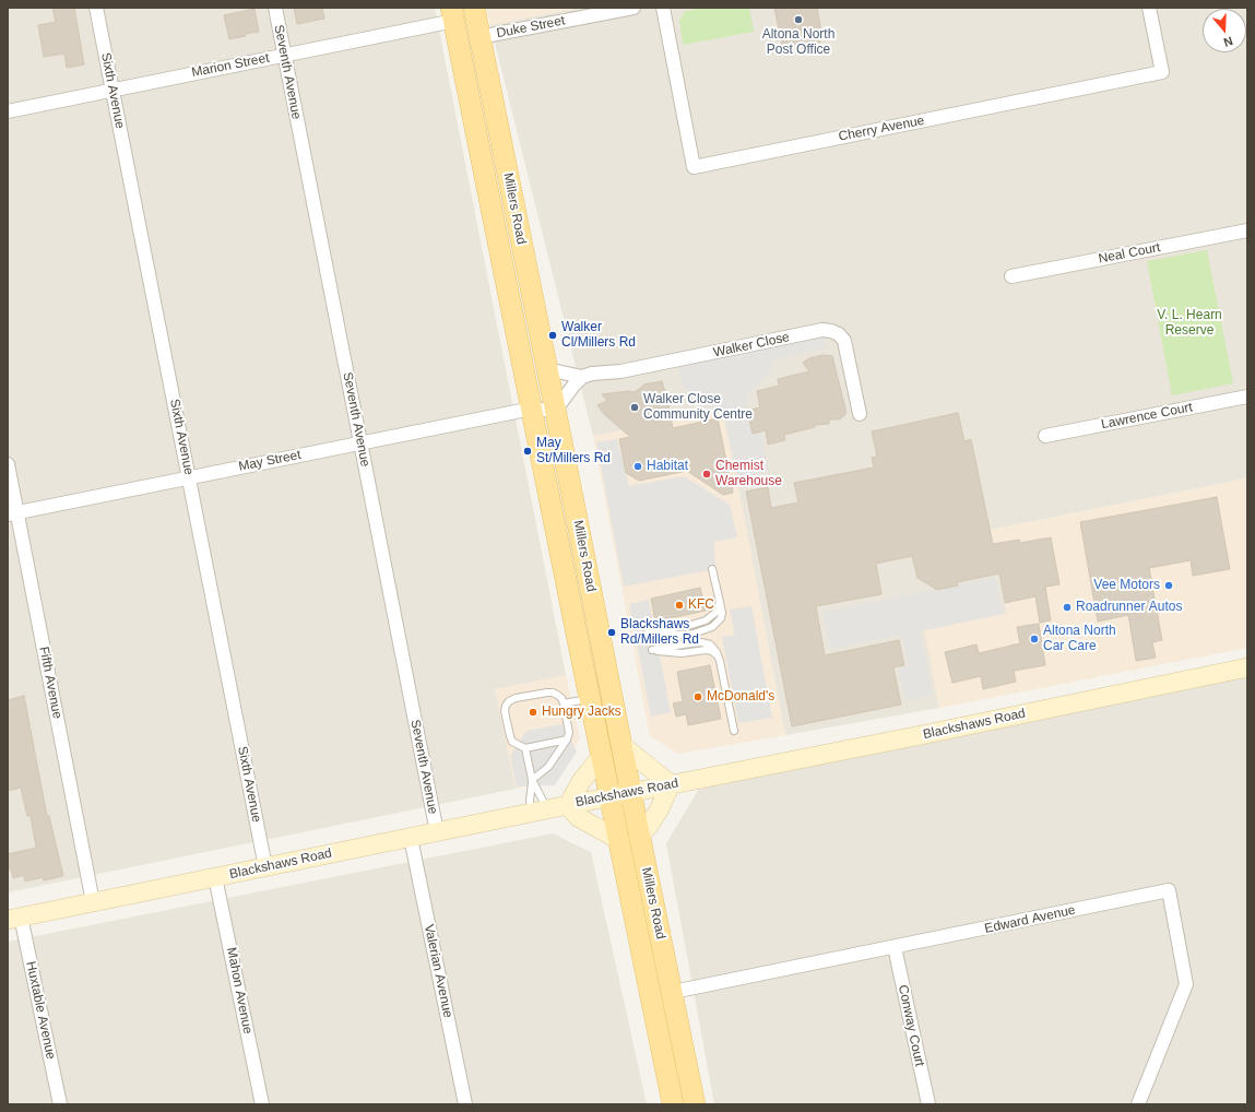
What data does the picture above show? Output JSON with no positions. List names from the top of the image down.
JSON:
{
  "streets": {
    "main road": ["Millers Road", "Blackshaws Road"],
    "street": [
      "Duke Street",
      "Marion Street",
      "Seventh Avenue",
      "Sixth Avenue",
      "Cherry Avenue",
      "Neal Court",
      "Walker Close",
      "Lawrence Court",
      "May Street",
      "Fifth Avenue",
      "Edward Avenue",
      "Valerian Avenue",
      "Mahon Avenue",
      "Huxtable Avenue",
      "Conway Court"
    ]
  },
  "crossings": [
    ["Duke Street", "Millers Road"],
    ["Marion Street", "Seventh Avenue"],
    ["Marion Street", "Sixth Avenue"],
    ["Marion Street", "Millers Road"],
    ["Seventh Avenue", "May Street"],
    ["Seventh Avenue", "Blackshaws Road"],
    ["Sixth Avenue", "May Street"],
    ["Sixth Avenue", "Blackshaws Road"],
    ["Millers Road", "Walker Close"],
    ["Millers Road", "May Street"],
    ["Millers Road", "Blackshaws Road"],
    ["Millers Road", "Edward Avenue"],
    ["May Street", "Fifth Avenue"],
    ["Fifth Avenue", "Blackshaws Road"],
    ["Blackshaws Road", "Valerian Avenue"],
    ["Blackshaws Road", "Mahon Avenue"],
    ["Blackshaws Road", "Huxtable Avenue"],
    ["Edward Avenue", "Conway Court"]
  ],
  "parks": ["V. L. Hearn Reserve"],
  "places": [
    "Altona North Post Office",
    "Walker Cl/Millers Rd",
    "Walker Close Community Centre",
    "May St/Millers Rd",
    "Habitat",
    "Chemist Warehouse",
    "Vee Motors",
    "KFC",
    "Roadrunner Autos",
    "Blackshaws Rd/Millers Rd",
    "Altona North Car Care",
    "McDonald's",
    "Hungry Jacks"
  ],
  "north": "bottom"
}
